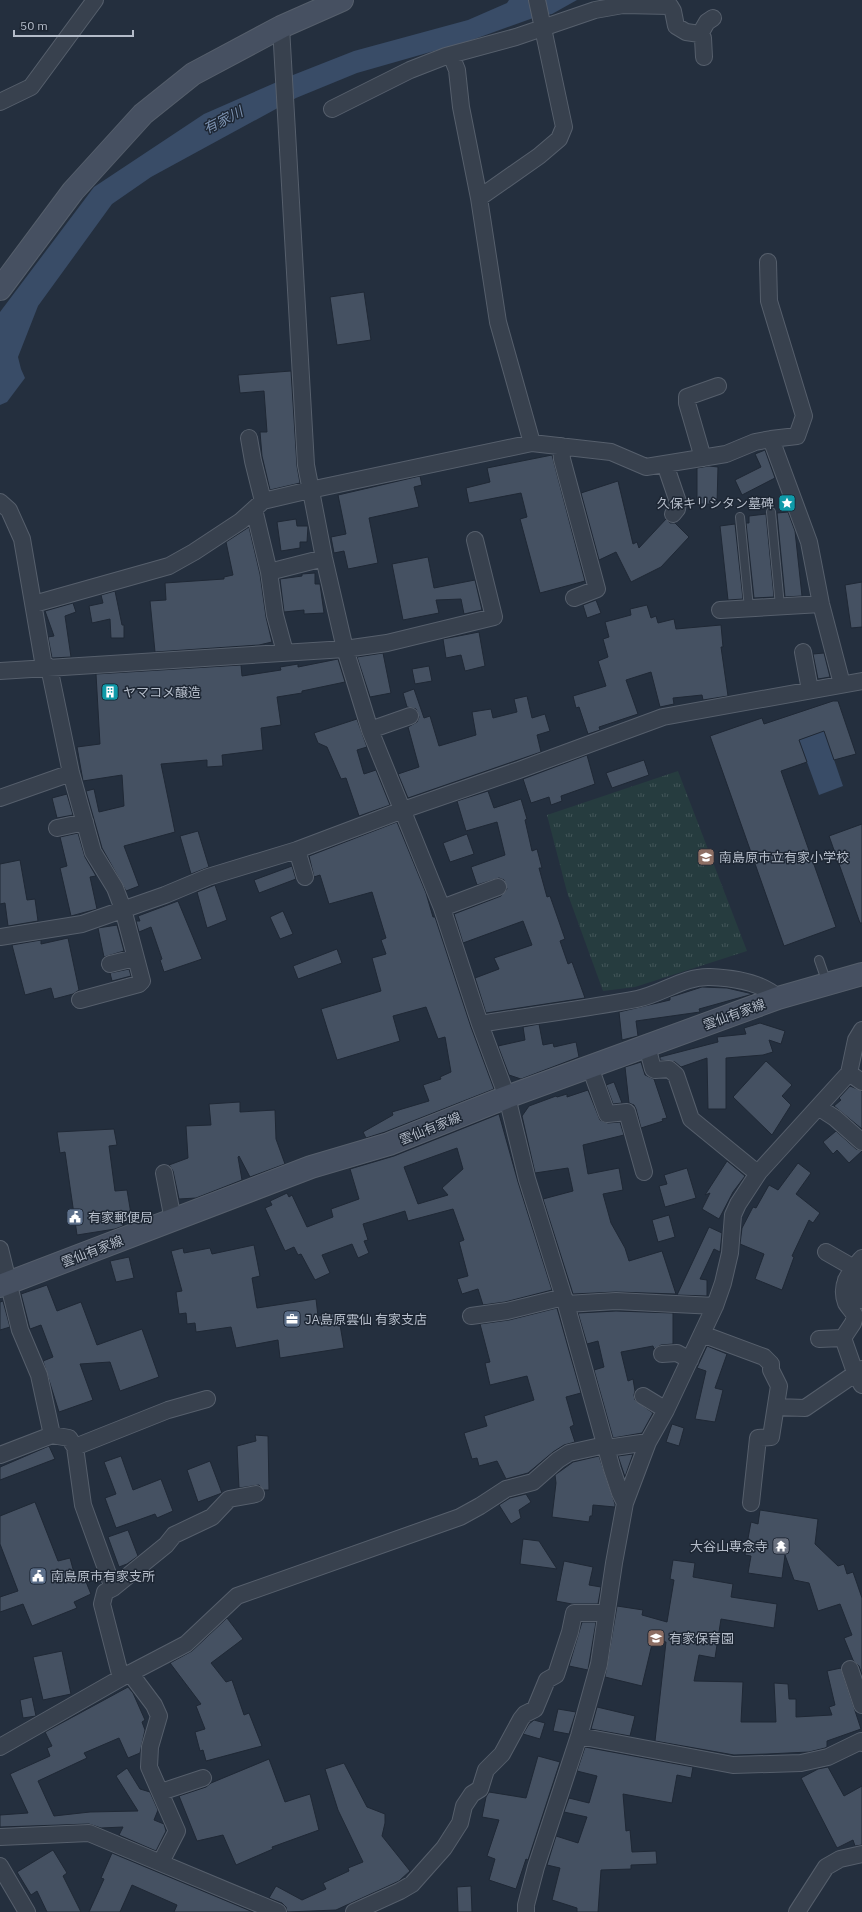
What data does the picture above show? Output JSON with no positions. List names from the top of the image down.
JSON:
{
  "streets": {
    "main road": ["雲仙有家線"]
  },
  "water": ["有家川"],
  "places": {
    "place": ["久保キリシタン墓碑"],
    "building": ["ヤマコメ醸造"],
    "school or university": ["南島原市立有家小学校", "有家保育園"],
    "public building": ["有家郵便局", "南島原市有家支所"],
    "office": ["JA島原雲仙 有家支店"],
    "temple": ["大谷山専念寺"]
  },
  "scale_bar": "50 m"
}
